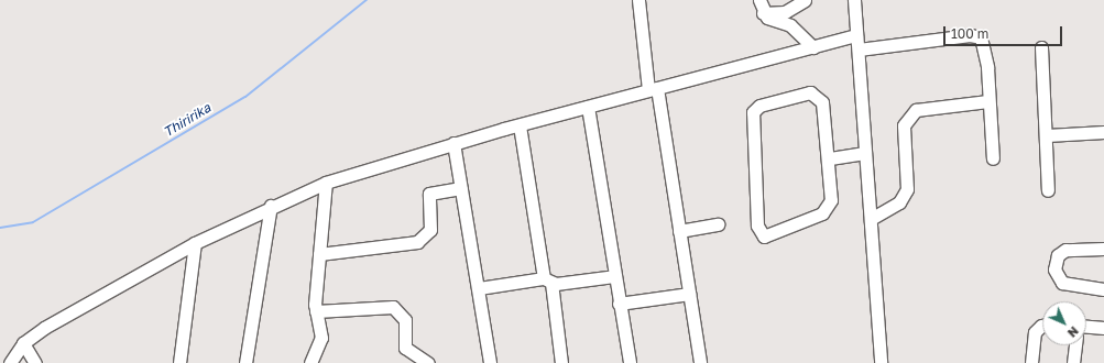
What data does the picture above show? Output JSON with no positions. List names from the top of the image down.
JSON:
{
  "water": ["Thiririka"],
  "scale_bar": "100 m",
  "north": "bottom right"
}
